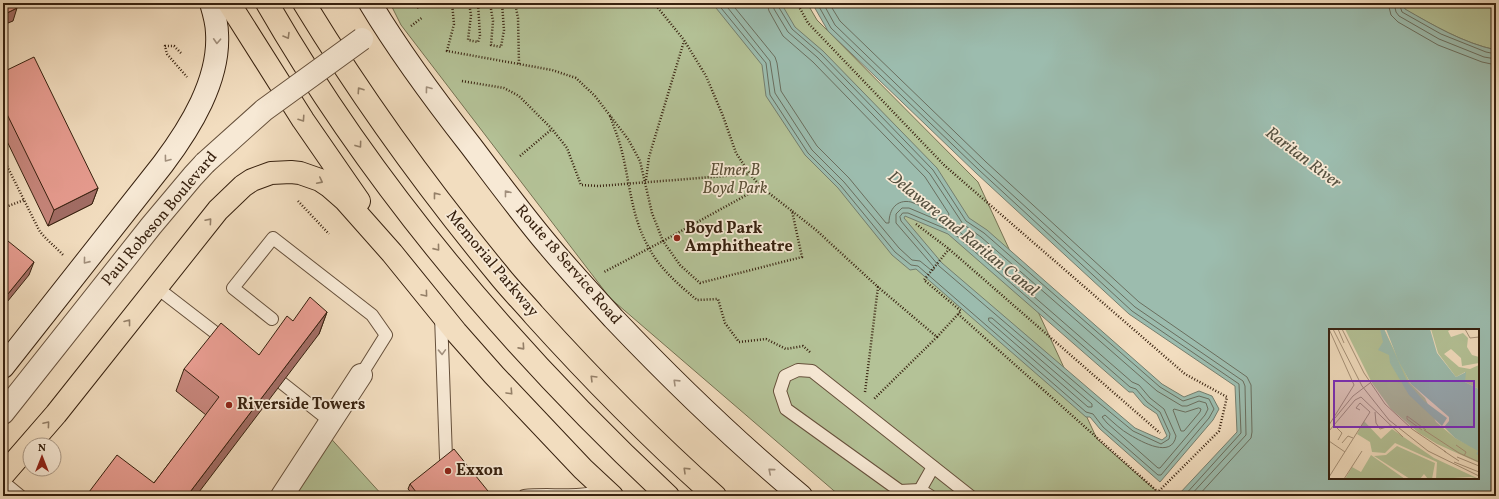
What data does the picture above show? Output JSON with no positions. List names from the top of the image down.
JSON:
{
  "streets": {
    "highway": ["Memorial Parkway"],
    "main road": ["Paul Robeson Boulevard", "Route 18 Service Road"]
  },
  "crossings": [
    ["Paul Robeson Boulevard", "Route 18 Service Road"]
  ],
  "one_way": ["Route 18 Service Road"],
  "water": ["Raritan River", "Delaware and Raritan Canal"],
  "parks": ["Elmer B Boyd Park"],
  "places": ["Boyd Park Amphitheatre", "Riverside Towers", "Exxon"],
  "north": "top"
}
